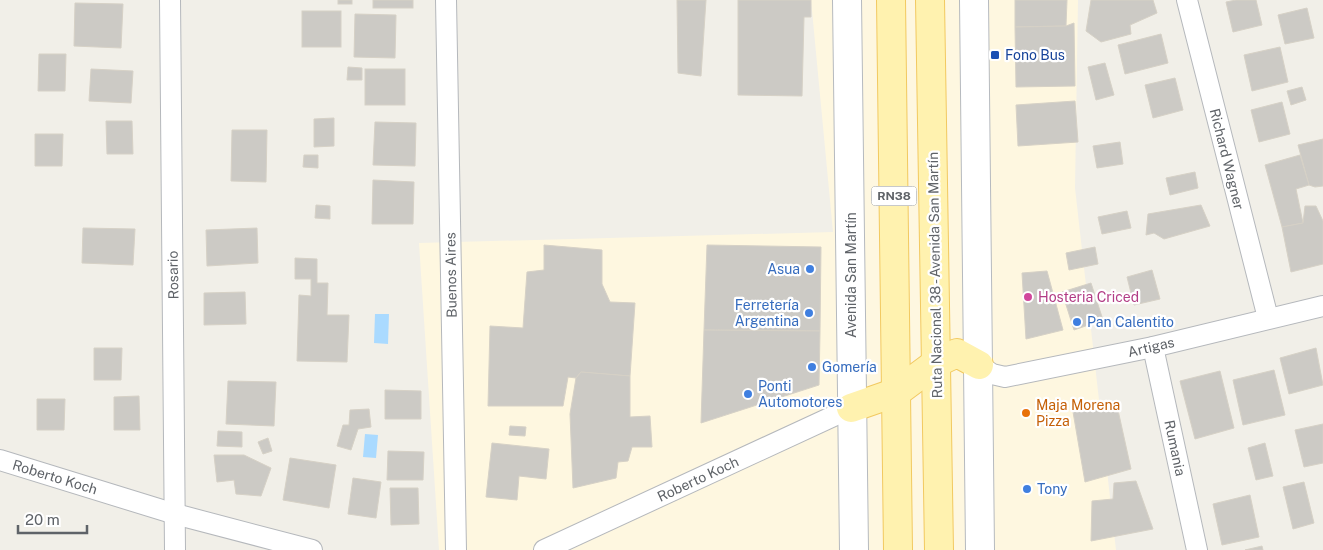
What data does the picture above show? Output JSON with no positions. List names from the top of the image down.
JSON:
{
  "streets": {
    "main road": ["RN38", "Avenida San Martín", "Ruta Nacional 38 - Avenida San Martín"],
    "street": [
      "Richard Wagner",
      "Rosario",
      "Buenos Aires",
      "Artigas",
      "Rumania",
      "Roberto Koch"
    ]
  },
  "crossings": [
    ["Richard Wagner", "Artigas"],
    ["Rosario", "Roberto Koch"],
    ["Avenida San Martín", "Roberto Koch"],
    ["Ruta Nacional 38 - Avenida San Martín", "Artigas"],
    ["Artigas", "Rumania"]
  ],
  "places": {
    "transit": ["Fono Bus"],
    "other": [
      "Asua",
      "Hosteria Criced",
      "Ferretería Argentina",
      "Pan Calentito",
      "Gomería",
      "Ponti Automotores",
      "Maja Morena Pizza",
      "Tony"
    ]
  },
  "scale_bar": "20 m"
}
